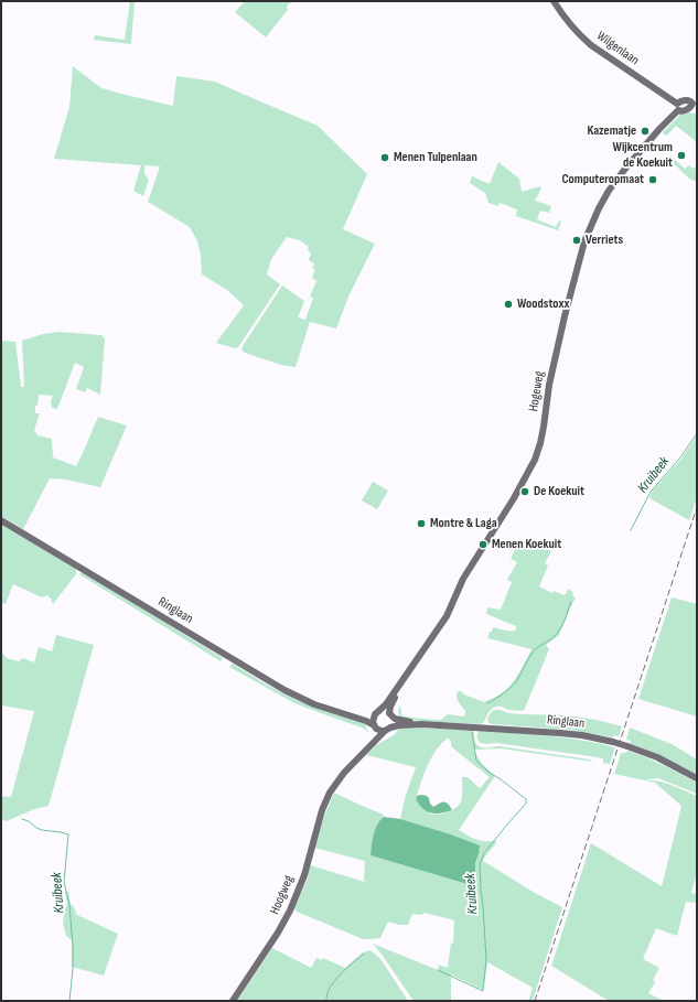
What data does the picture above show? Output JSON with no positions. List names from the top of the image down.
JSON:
{
  "streets": {
    "street": [
      "Wilgenlaan",
      "Hogeweg",
      "Ringlaan",
      "Hoogweg"
    ]
  },
  "crossings": [
    ["Wilgenlaan", "Hogeweg"],
    ["Hogeweg", "Ringlaan"]
  ],
  "water": ["Kruibeek"],
  "places": [
    "Kazematje",
    "Wijkcentrum de Koekuit",
    "Menen Tulpenlaan",
    "Computeropmaat",
    "Verriets",
    "Woodstoxx",
    "De Koekuit",
    "Montre & Laga",
    "Menen Koekuit"
  ]
}
